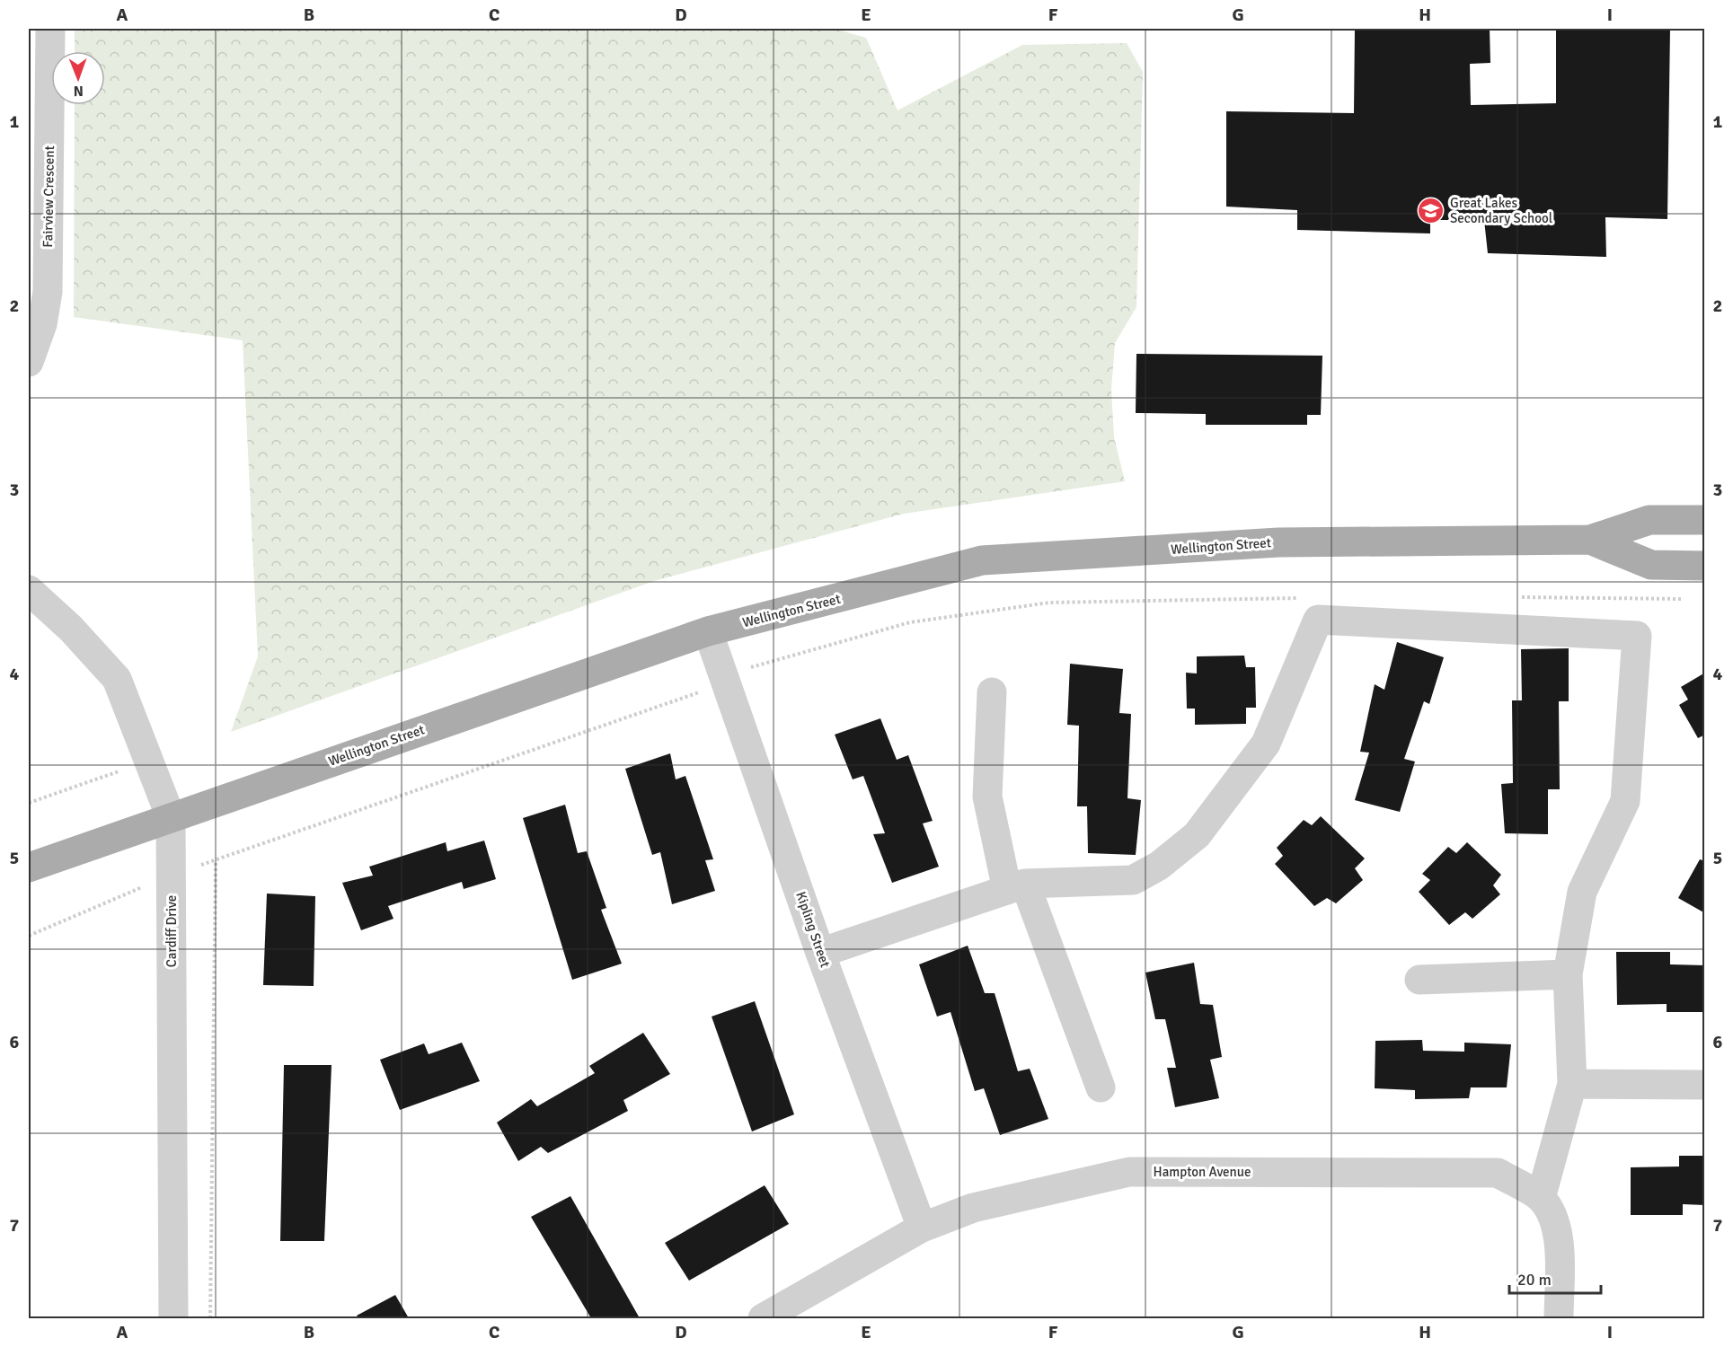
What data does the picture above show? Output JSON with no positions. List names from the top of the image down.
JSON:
{
  "streets": {
    "main road": ["Wellington Street"],
    "street": [
      "Fairview Crescent",
      "Kipling Street",
      "Cardiff Drive",
      "Hampton Avenue"
    ]
  },
  "crossings": [
    ["Wellington Street", "Kipling Street"],
    ["Wellington Street", "Cardiff Drive"],
    ["Kipling Street", "Hampton Avenue"]
  ],
  "places": {
    "school or university": ["Great Lakes Secondary School"]
  },
  "scale_bar": "20 m",
  "north": "bottom",
  "grid": {
    "columns": [
      "A",
      "B",
      "C",
      "D",
      "E",
      "F",
      "G",
      "H",
      "I"
    ],
    "rows": [
      "1",
      "2",
      "3",
      "4",
      "5",
      "6",
      "7"
    ]
  }
}
